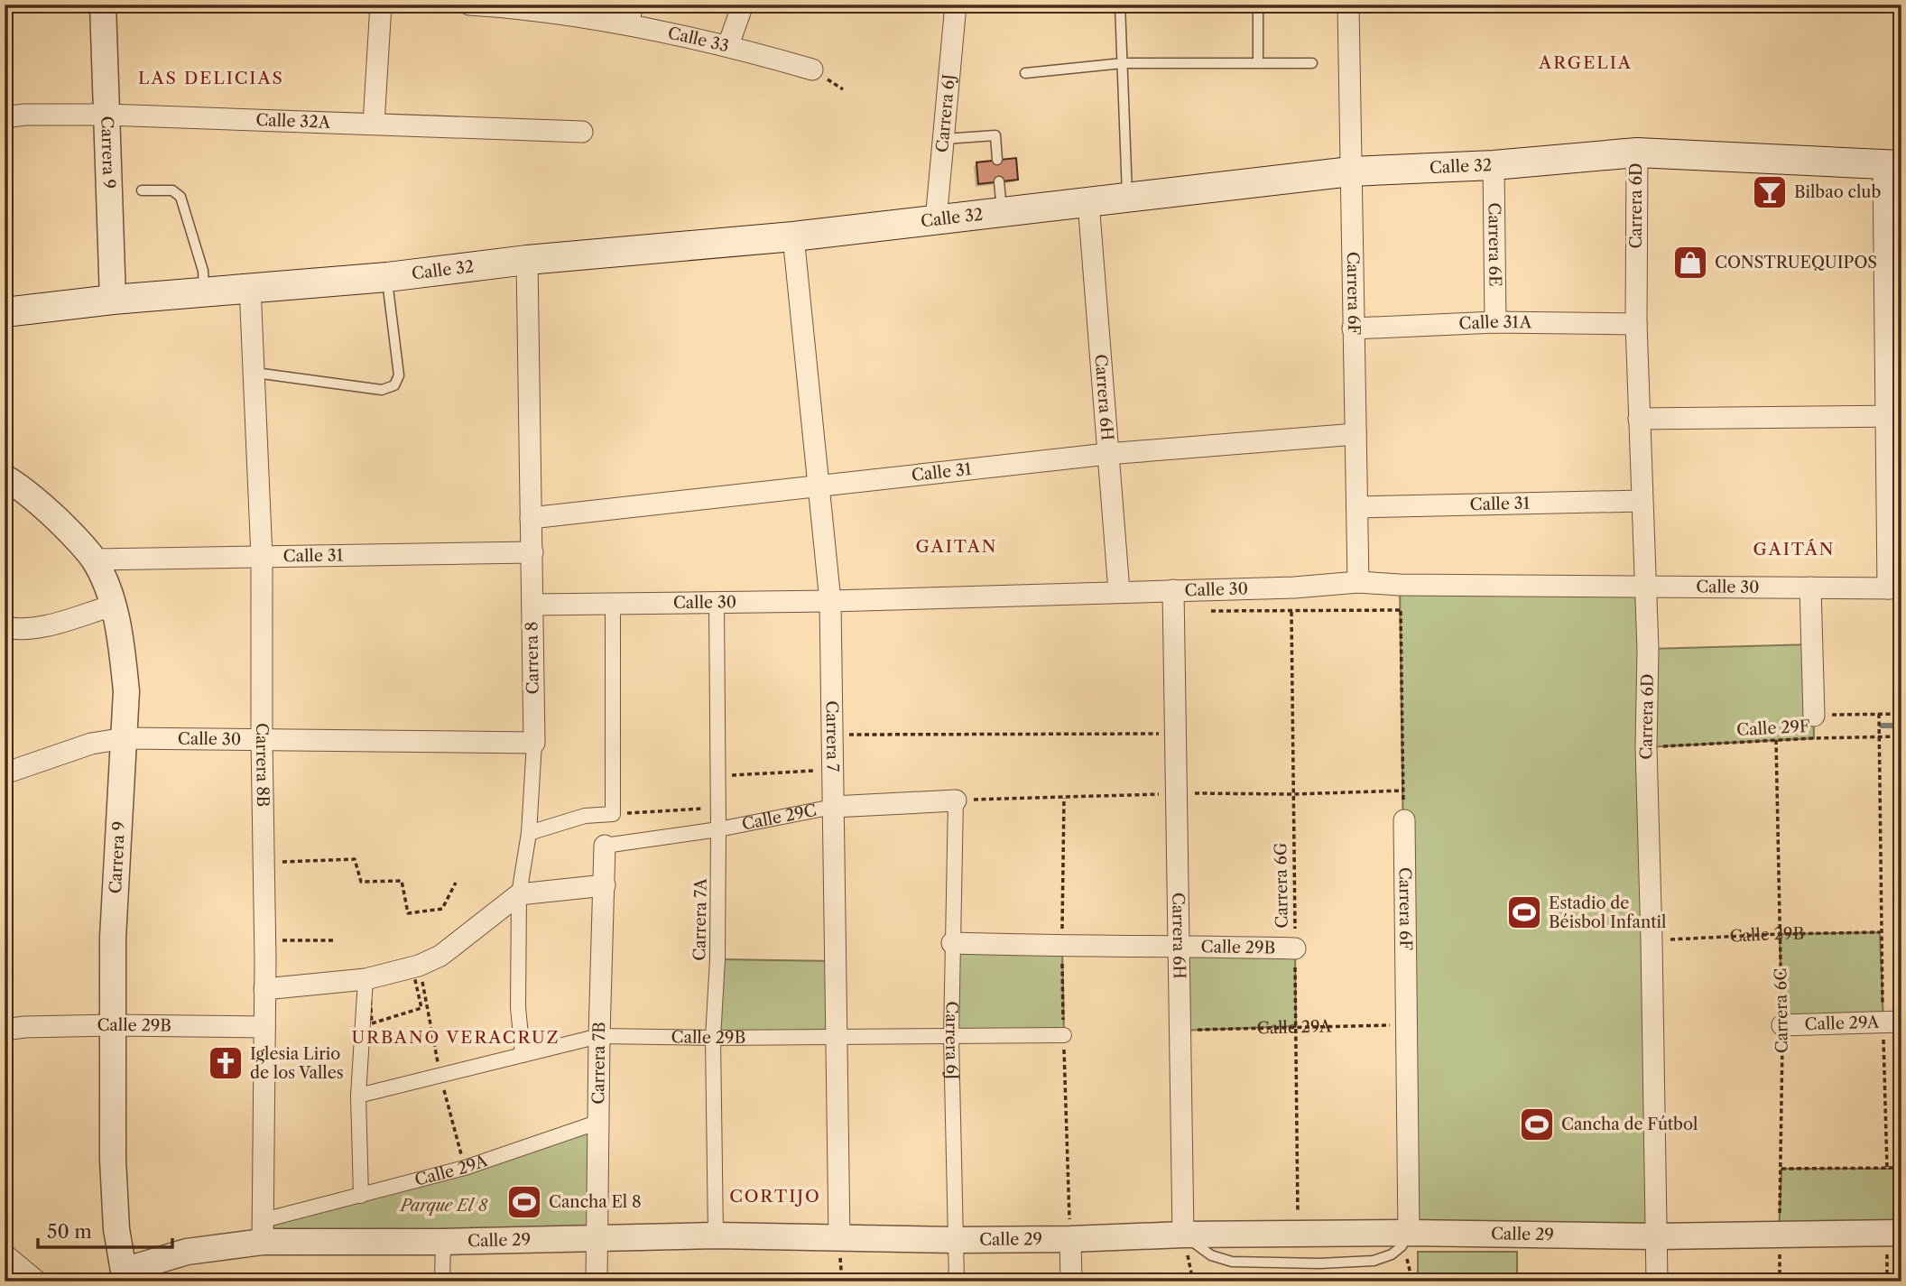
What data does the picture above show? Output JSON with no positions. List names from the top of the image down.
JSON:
{
  "streets": {
    "main road": ["Calle 32"],
    "street": [
      "Calle 33",
      "Carrera 6J",
      "Calle 32A",
      "Carrera 9",
      "Carrera 6D",
      "Carrera 6E",
      "Carrera 6F",
      "Calle 31A",
      "Carrera 6H",
      "Calle 31",
      "Calle 30",
      "Carrera 8",
      "Carrera 7",
      "Carrera 8B",
      "Calle 29C",
      "Carrera 7A",
      "Calle 29B",
      "Calle 29A",
      "Carrera 7B",
      "Calle 29"
    ],
    "path": ["Calle 29F", "Carrera 6G", "Carrera 6C"]
  },
  "crossings": [
    ["Carrera 6J", "Calle 32"],
    ["Carrera 6J", "Calle 29C"],
    ["Carrera 6J", "Calle 29B"],
    ["Carrera 6J", "Calle 29"],
    ["Calle 32A", "Carrera 9"],
    ["Carrera 9", "Calle 32"],
    ["Carrera 9", "Calle 31"],
    ["Carrera 9", "Calle 30"],
    ["Carrera 9", "Calle 29B"],
    ["Carrera 9", "Calle 29"],
    ["Calle 32", "Carrera 6D"],
    ["Calle 32", "Carrera 6E"],
    ["Calle 32", "Carrera 6F"],
    ["Calle 32", "Carrera 6H"],
    ["Calle 32", "Carrera 8"],
    ["Calle 32", "Carrera 7"],
    ["Calle 32", "Carrera 8B"],
    ["Carrera 6D", "Calle 31A"],
    ["Carrera 6D", "Calle 31"],
    ["Carrera 6D", "Calle 30"],
    ["Carrera 6D", "Calle 29F"],
    ["Carrera 6D", "Calle 29B"],
    ["Carrera 6D", "Calle 29"],
    ["Carrera 6E", "Calle 31A"],
    ["Carrera 6F", "Calle 31A"],
    ["Carrera 6F", "Calle 31"],
    ["Carrera 6F", "Calle 30"],
    ["Carrera 6F", "Calle 29A"],
    ["Carrera 6F", "Calle 29"],
    ["Carrera 6H", "Calle 31"],
    ["Carrera 6H", "Calle 30"],
    ["Carrera 6H", "Calle 29B"],
    ["Carrera 6H", "Calle 29A"],
    ["Carrera 6H", "Calle 29"],
    ["Calle 31", "Carrera 8"],
    ["Calle 31", "Carrera 7"],
    ["Calle 31", "Carrera 8B"],
    ["Calle 30", "Carrera 8"],
    ["Calle 30", "Carrera 7"],
    ["Calle 30", "Carrera 8B"],
    ["Calle 30", "Carrera 7A"],
    ["Carrera 8", "Calle 29B"],
    ["Calle 29F", "Carrera 6C"],
    ["Carrera 7", "Calle 29C"],
    ["Carrera 7", "Calle 29B"],
    ["Carrera 7", "Calle 29"],
    ["Carrera 8B", "Calle 29B"],
    ["Carrera 8B", "Calle 29A"],
    ["Carrera 8B", "Calle 29"],
    ["Calle 29C", "Carrera 7A"],
    ["Calle 29C", "Carrera 7B"],
    ["Carrera 6G", "Calle 29B"],
    ["Carrera 6G", "Calle 29A"],
    ["Carrera 6G", "Calle 29"],
    ["Carrera 7A", "Calle 29B"],
    ["Carrera 7A", "Calle 29"],
    ["Calle 29B", "Carrera 6C"],
    ["Calle 29B", "Carrera 7B"],
    ["Carrera 6C", "Calle 29A"],
    ["Carrera 6C", "Calle 29"],
    ["Calle 29A", "Carrera 7B"],
    ["Calle 29A", "Calle 29"],
    ["Carrera 7B", "Calle 29"]
  ],
  "districts": [
    "ARGELIA",
    "LAS DELICIAS",
    "GAITAN",
    "GAITÁN",
    "URBANO VERACRUZ",
    "CORTIJO"
  ],
  "parks": ["Parque El 8"],
  "places": {
    "bar": ["Bilbao club"],
    "shop": ["CONSTRUEQUIPOS"],
    "sports": ["Estadio de Béisbol Infantil", "Cancha de Fútbol", "Cancha El 8"],
    "church": ["Iglesia Lirio de los Valles"]
  },
  "scale_bar": "50 m"
}
